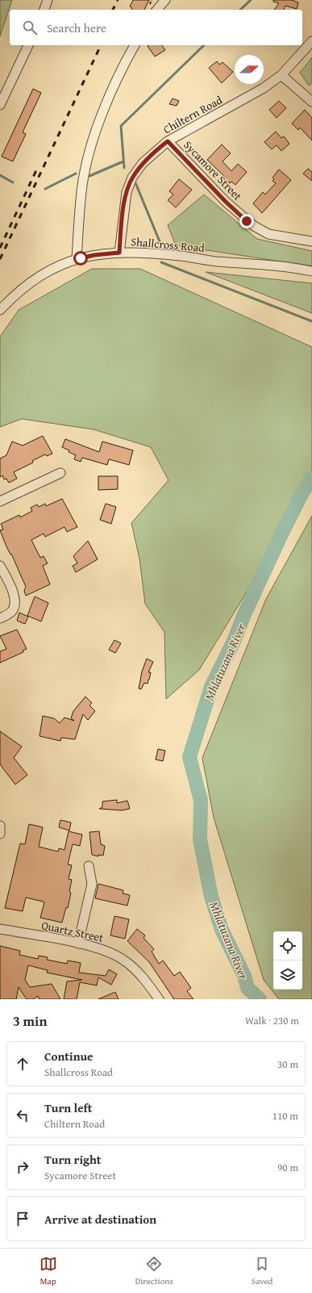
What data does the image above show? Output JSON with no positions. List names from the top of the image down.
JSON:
{
  "streets": {
    "street": [
      "Chiltern Road",
      "Sycamore Street",
      "Shallcross Road",
      "Quartz Street"
    ]
  },
  "crossings": [
    ["Chiltern Road", "Sycamore Street"],
    ["Chiltern Road", "Shallcross Road"]
  ],
  "water": ["Mhlatuzana River"],
  "north": "right",
  "page": {
    "search": "Search here",
    "heading": ["3 min", "Walk · 230 m"],
    "list": [
      ["Continue", "Shallcross Road", "30 m"],
      ["Turn left", "Chiltern Road", "110 m"],
      ["Turn right", "Sycamore Street", "90 m"],
      "Arrive at destination"
    ],
    "nav": ["Map", "Directions", "Saved"]
  }
}
